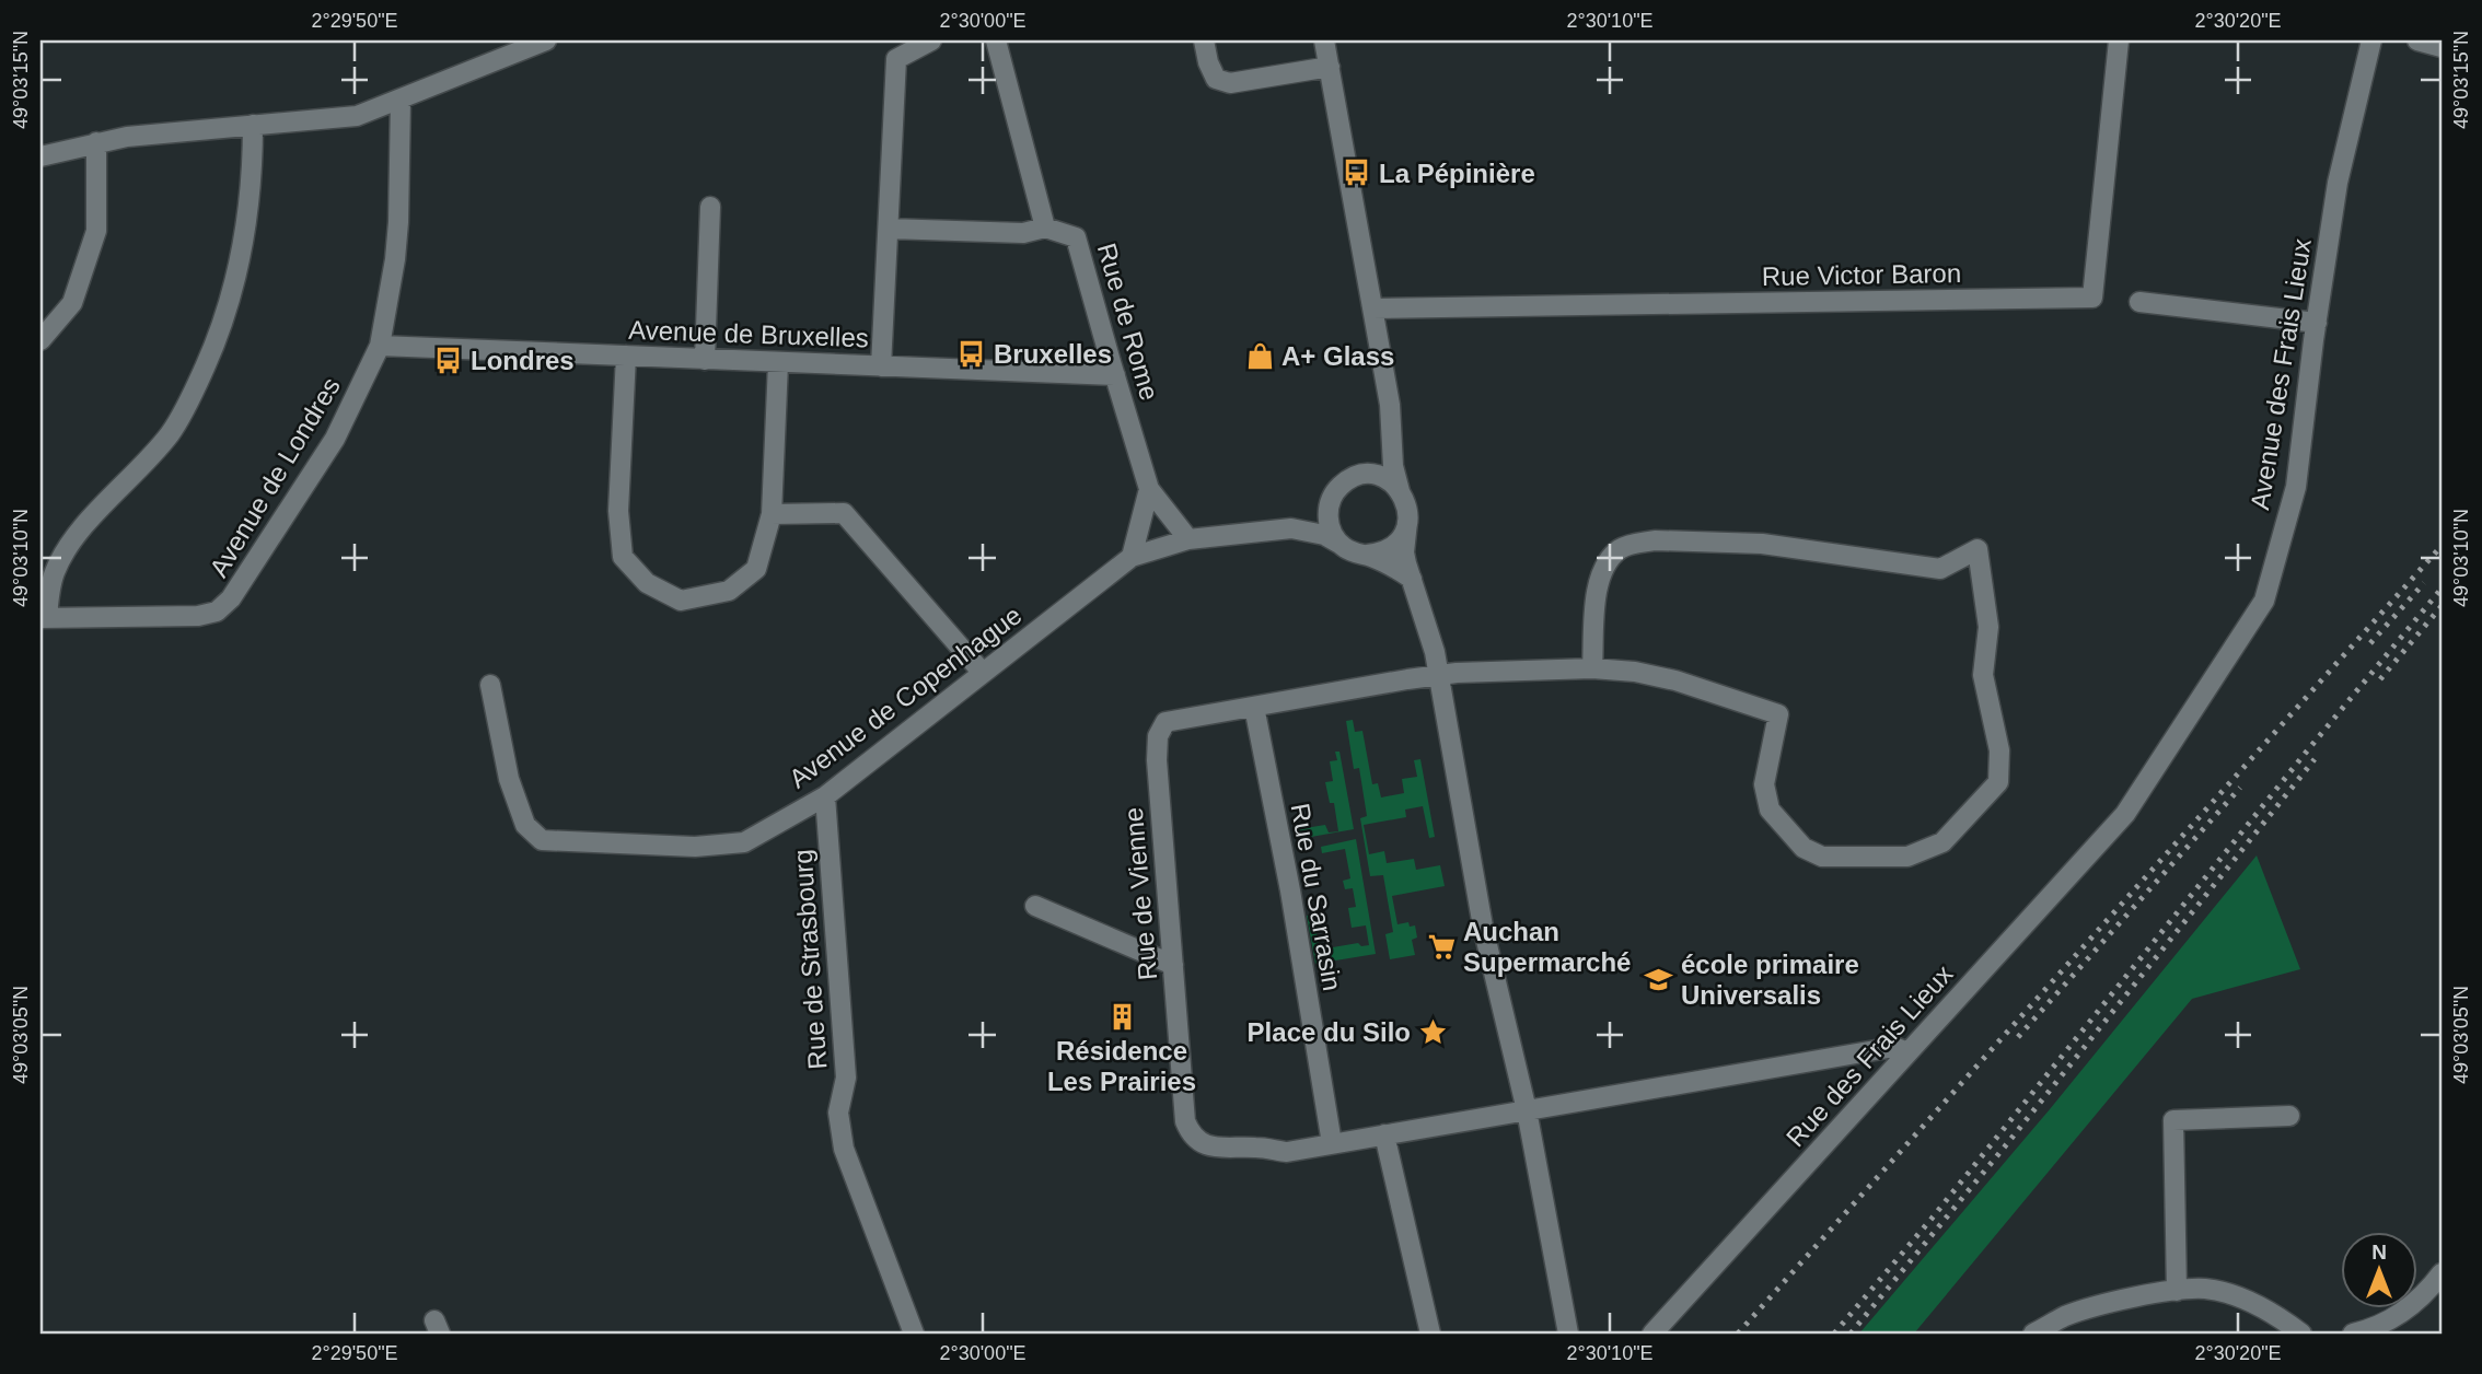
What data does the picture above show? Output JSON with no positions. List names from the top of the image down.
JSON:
{
  "streets": {
    "street": [
      "Rue Victor Baron",
      "Rue de Rome",
      "Avenue de Bruxelles",
      "Avenue des Frais Lieux",
      "Avenue de Londres",
      "Avenue de Copenhague",
      "Rue de Vienne",
      "Rue du Sarrasin",
      "Rue de Strasbourg",
      "Rue des Frais Lieux"
    ]
  },
  "crossings": [
    ["Rue de Rome", "Avenue de Bruxelles"],
    ["Avenue de Bruxelles", "Avenue de Londres"],
    ["Avenue des Frais Lieux", "Rue des Frais Lieux"],
    ["Avenue de Copenhague", "Rue de Strasbourg"],
    ["Rue de Vienne", "Rue du Sarrasin"],
    ["Rue de Vienne", "Rue des Frais Lieux"]
  ],
  "places": {
    "bus stop": ["La Pépinière", "Bruxelles", "Londres"],
    "shop": ["A+ Glass"],
    "supermarket": ["Auchan Supermarché"],
    "school or university": ["école primaire Universalis"],
    "building": ["Résidence Les Prairies"],
    "place": ["Place du Silo"]
  },
  "north": "top",
  "coordinates": [
    "2°29'50\"E",
    "2°30'00\"E",
    "2°30'10\"E",
    "2°30'20\"E",
    "49°03'15\"N",
    "49°03'10\"N",
    "49°03'05\"N"
  ]
}
